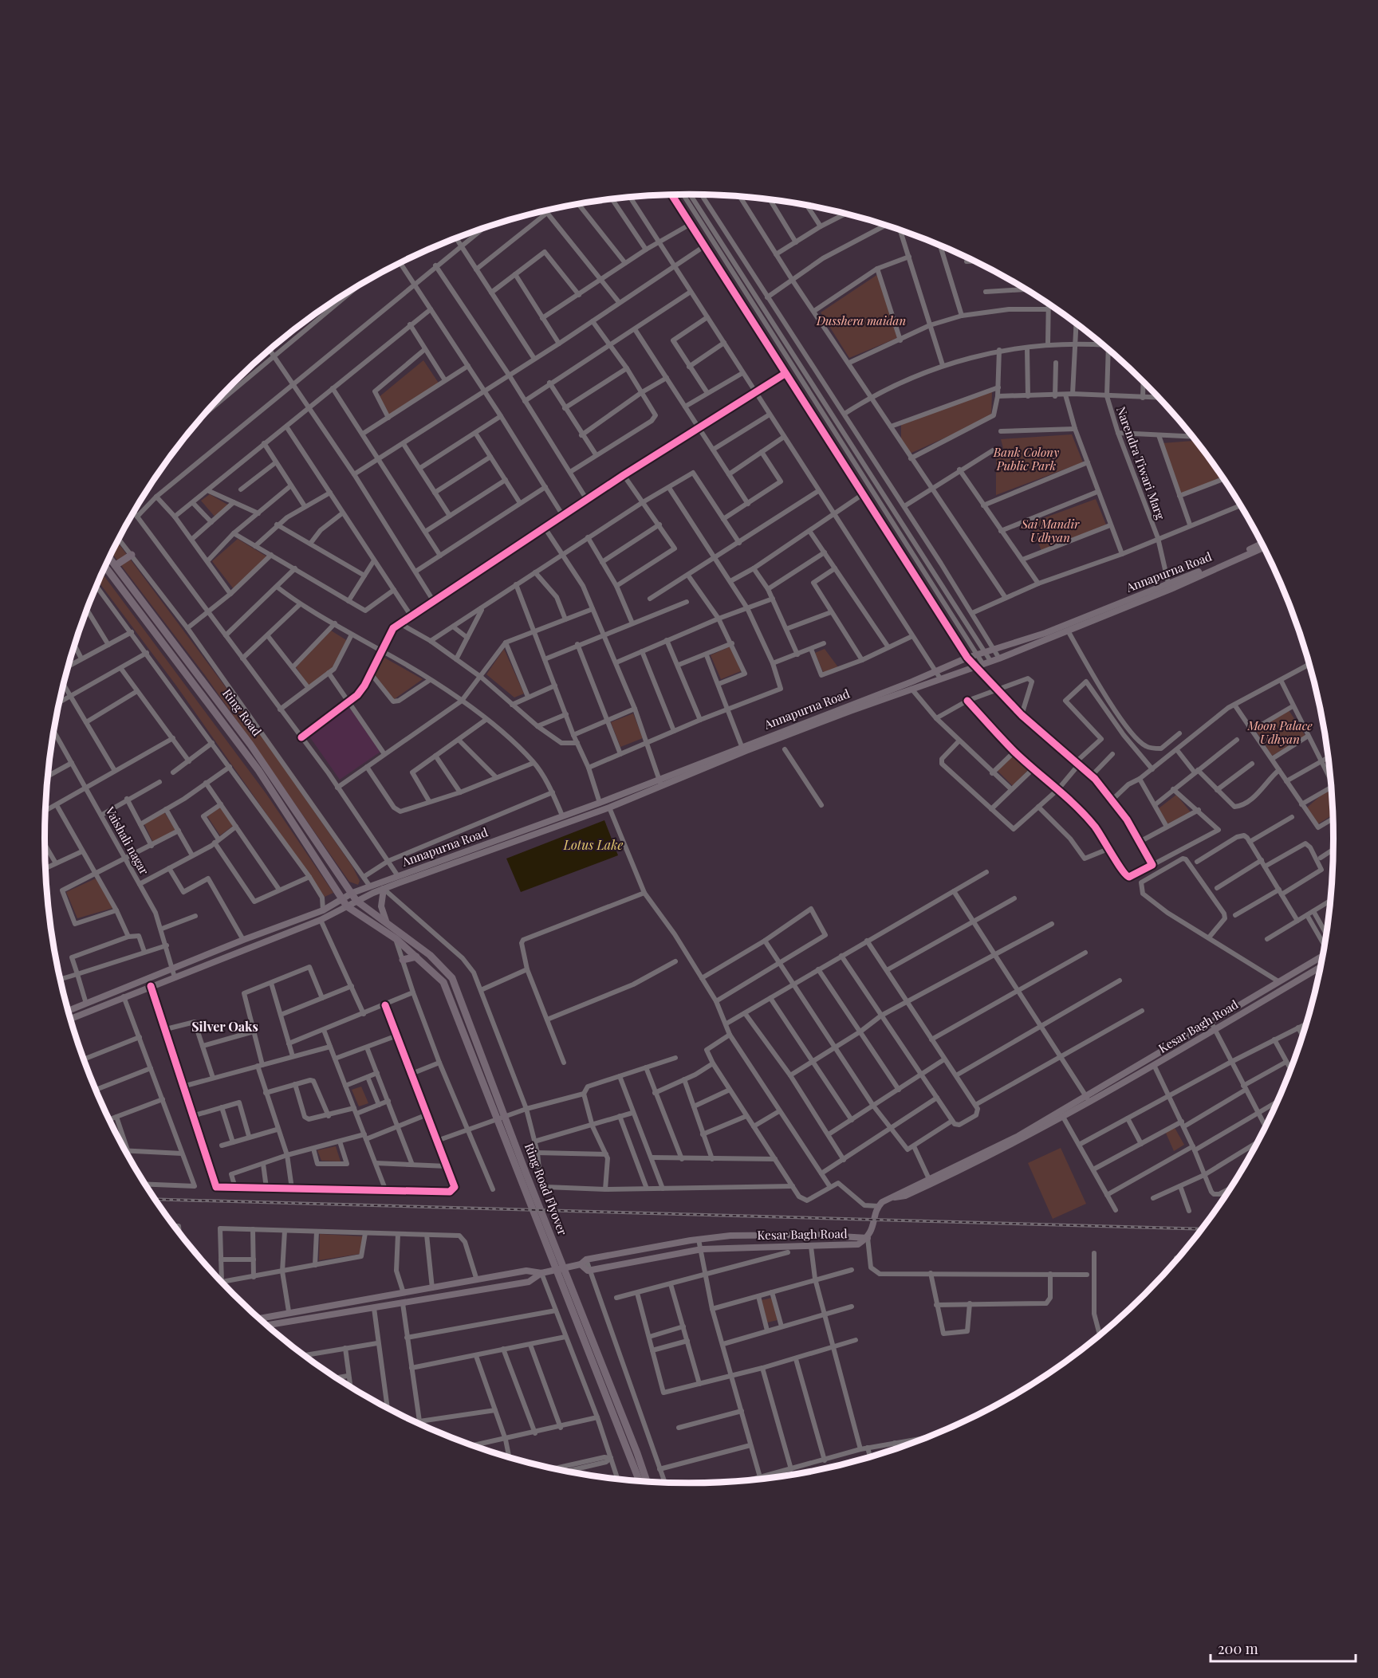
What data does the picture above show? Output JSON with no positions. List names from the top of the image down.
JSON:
{
  "streets": {
    "highway": ["Ring Road", "Ring Road Flyover"],
    "main road": ["Annapurna Road", "Kesar Bagh Road"],
    "street": ["Narendra Tiwari Marg", "Vaishali nagar"]
  },
  "crossings": [
    ["Narendra Tiwari Marg", "Annapurna Road"],
    ["Annapurna Road", "Ring Road"]
  ],
  "districts": ["Silver Oaks"],
  "water": ["Lotus Lake"],
  "parks": [
    "Dusshera maidan",
    "Bank Colony Public Park",
    "Sai Mandir Udhyan",
    "Moon Palace Udhyan"
  ],
  "scale_bar": "200 m"
}
